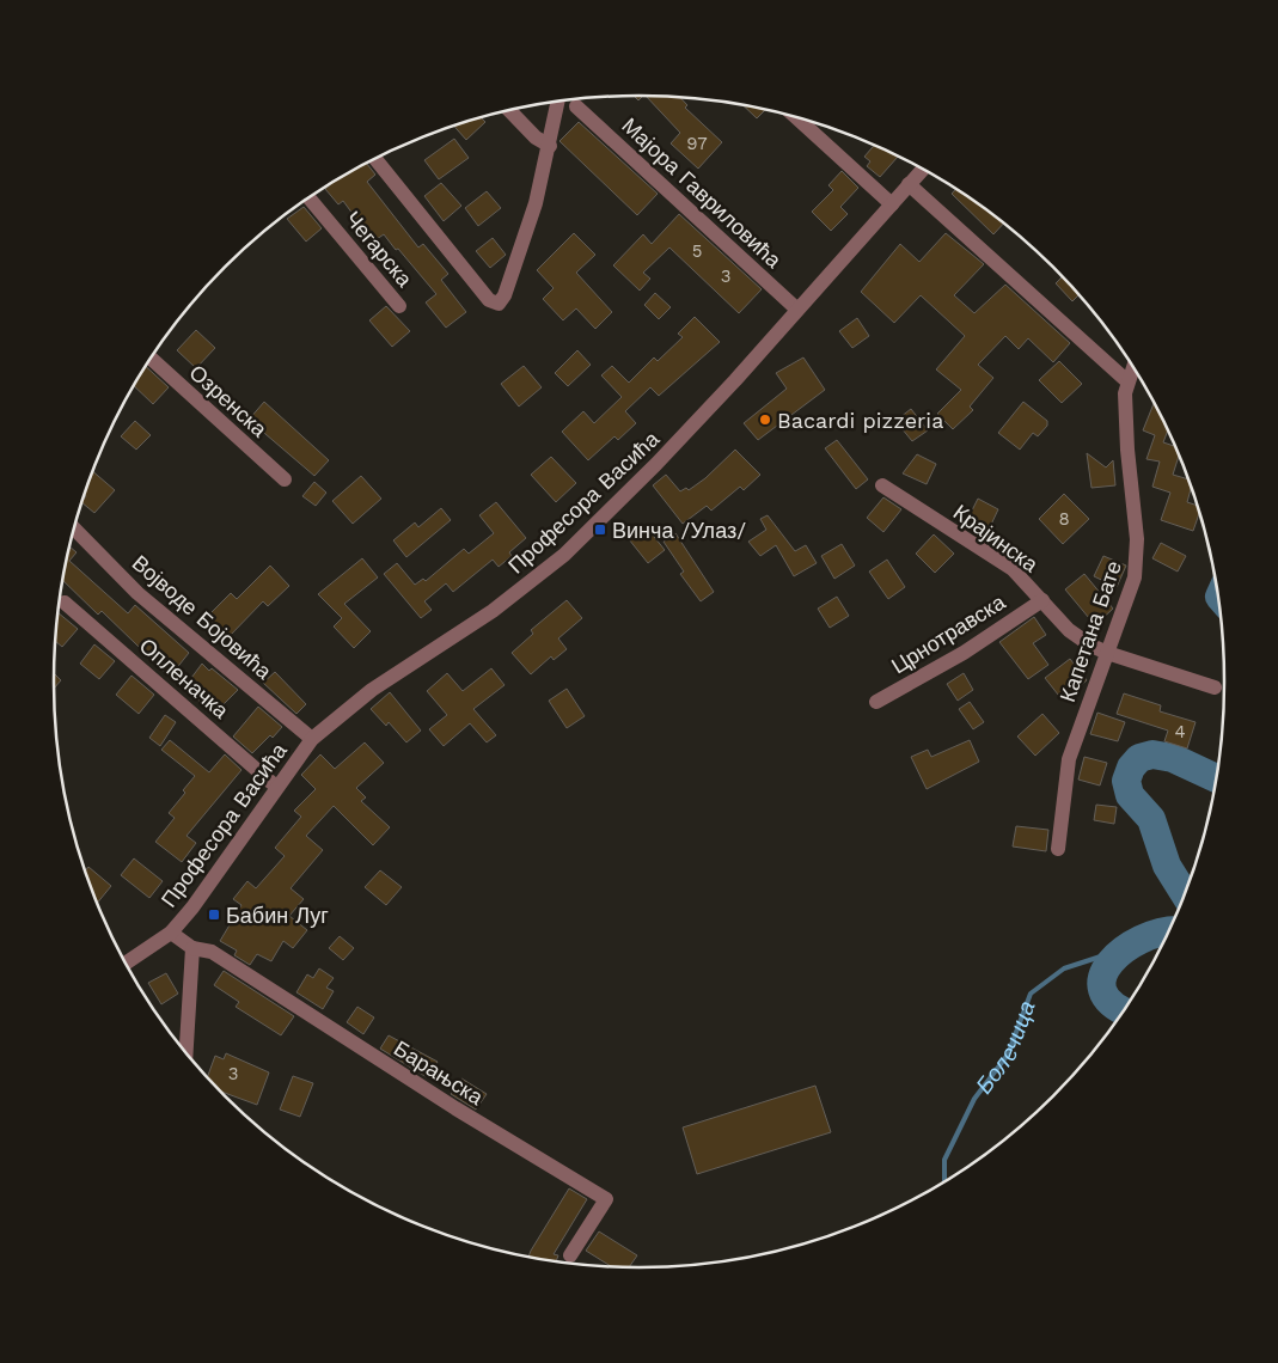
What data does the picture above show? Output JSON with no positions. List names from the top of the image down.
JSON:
{
  "streets": {
    "street": [
      "Мајора Гавриловића",
      "Чегарска",
      "Озренска",
      "Професора Васића",
      "Крајинска",
      "Војводе Бојовића",
      "Капетана Бате",
      "Црнотравска",
      "Опленачка",
      "Барањска"
    ]
  },
  "crossings": [
    ["Мајора Гавриловића", "Професора Васића"],
    ["Професора Васића", "Војводе Бојовића"],
    ["Професора Васића", "Опленачка"],
    ["Крајинска", "Капетана Бате"],
    ["Крајинска", "Црнотравска"]
  ],
  "water": ["Болечица"],
  "places": {
    "other": ["Bacardi pizzeria"],
    "transit": ["Винча /Улаз/", "Бабин Луг"]
  },
  "house_numbers": [
    "97",
    "5",
    "3",
    "8",
    "4",
    "3"
  ]
}
